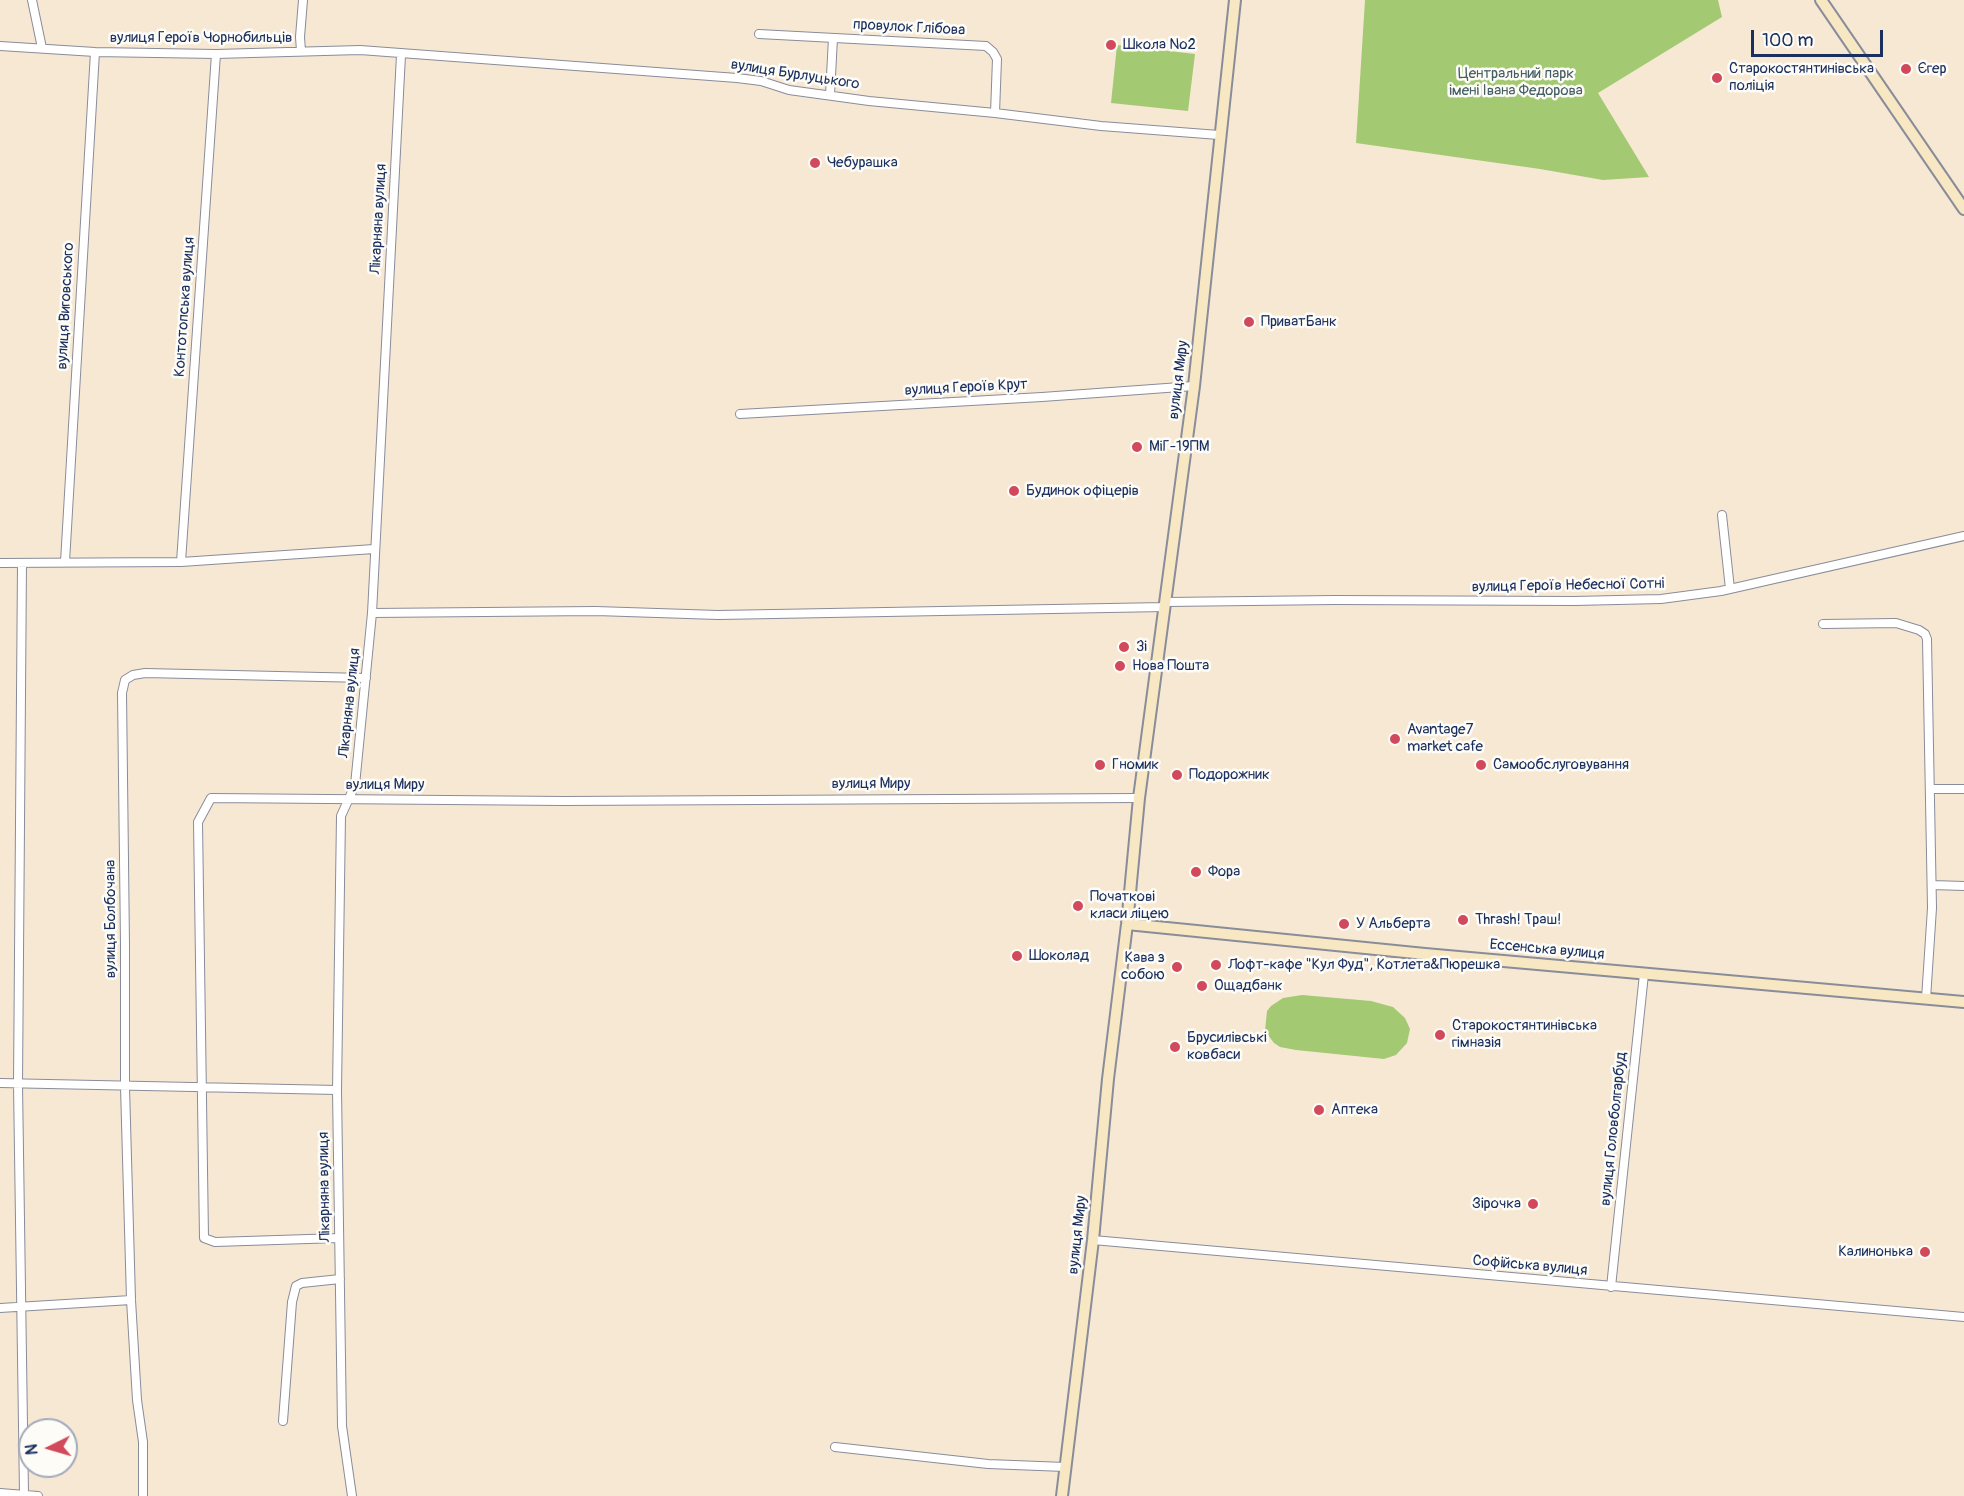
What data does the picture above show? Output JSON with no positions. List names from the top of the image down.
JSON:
{
  "streets": {
    "main road": ["вулиця Миру", "Ессенська вулиця"],
    "street": [
      "провулок Глібова",
      "вулиця Героїв Чорнобильців",
      "вулиця Бурлуцького",
      "Лікарняна вулиця",
      "вулиця Виговського",
      "Контотопська вулиця",
      "вулиця Героїв Крут",
      "вулиця Героїв Небесної Сотні",
      "вулиця Болбочана",
      "вулиця Головболгарбуд",
      "Софійська вулиця"
    ]
  },
  "crossings": [
    ["провулок Глібова", "вулиця Бурлуцького"],
    ["вулиця Героїв Чорнобильців", "вулиця Бурлуцького"],
    ["вулиця Героїв Чорнобильців", "Лікарняна вулиця"],
    ["вулиця Героїв Чорнобильців", "вулиця Виговського"],
    ["вулиця Героїв Чорнобильців", "Контотопська вулиця"],
    ["вулиця Бурлуцького", "Лікарняна вулиця"],
    ["вулиця Бурлуцького", "вулиця Миру"],
    ["Лікарняна вулиця", "вулиця Миру"],
    ["Лікарняна вулиця", "вулиця Героїв Небесної Сотні"],
    ["Лікарняна вулиця", "вулиця Болбочана"],
    ["вулиця Миру", "вулиця Героїв Крут"],
    ["вулиця Миру", "вулиця Героїв Небесної Сотні"],
    ["вулиця Миру", "Ессенська вулиця"],
    ["вулиця Миру", "Софійська вулиця"],
    ["Ессенська вулиця", "вулиця Головболгарбуд"],
    ["вулиця Головболгарбуд", "Софійська вулиця"]
  ],
  "parks": ["Центральний парк імені Івана Федорова"],
  "places": [
    "Школа №2",
    "Єгер",
    "Старокостянтинівська поліція",
    "Чебурашка",
    "ПриватБанк",
    "МіГ-19ПМ",
    "Будинок офіцерів",
    "3і",
    "Нова Пошта",
    "Avantage7 market cafe",
    "Гномик",
    "Самообслуговування",
    "Подорожник",
    "Фора",
    "Початкові класи ліцею",
    "Thrash! Траш!",
    "У Альберта",
    "Шоколад",
    "Лофт-кафе \"Кул Фуд\", Котлета&Пюрешка",
    "Кава з собою",
    "Ощадбанк",
    "Старокостянтинівська гімназія",
    "Брусилівські ковбаси",
    "Аптека",
    "Зірочка",
    "Калинонька"
  ],
  "scale_bar": "100 m",
  "north": "left"
}
